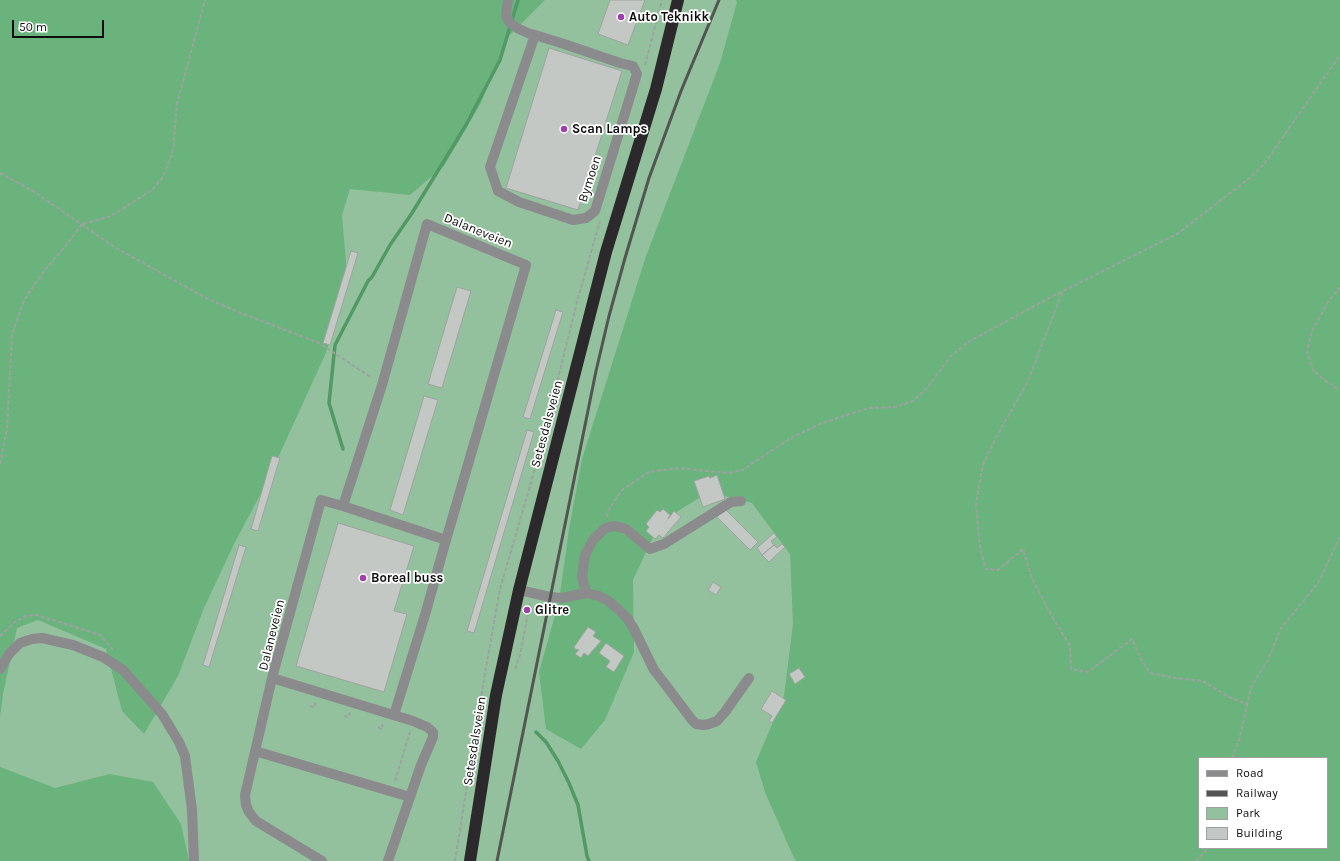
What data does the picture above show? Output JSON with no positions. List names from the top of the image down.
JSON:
{
  "streets": {
    "highway": ["Setesdalsveien"],
    "lane": ["Bymoen", "Dalaneveien"]
  },
  "places": [
    "Auto Teknikk",
    "Scan Lamps",
    "Boreal buss",
    "Glitre"
  ],
  "legend": [
    "Road",
    "Railway",
    "Park",
    "Building"
  ],
  "scale_bar": "50 m"
}
